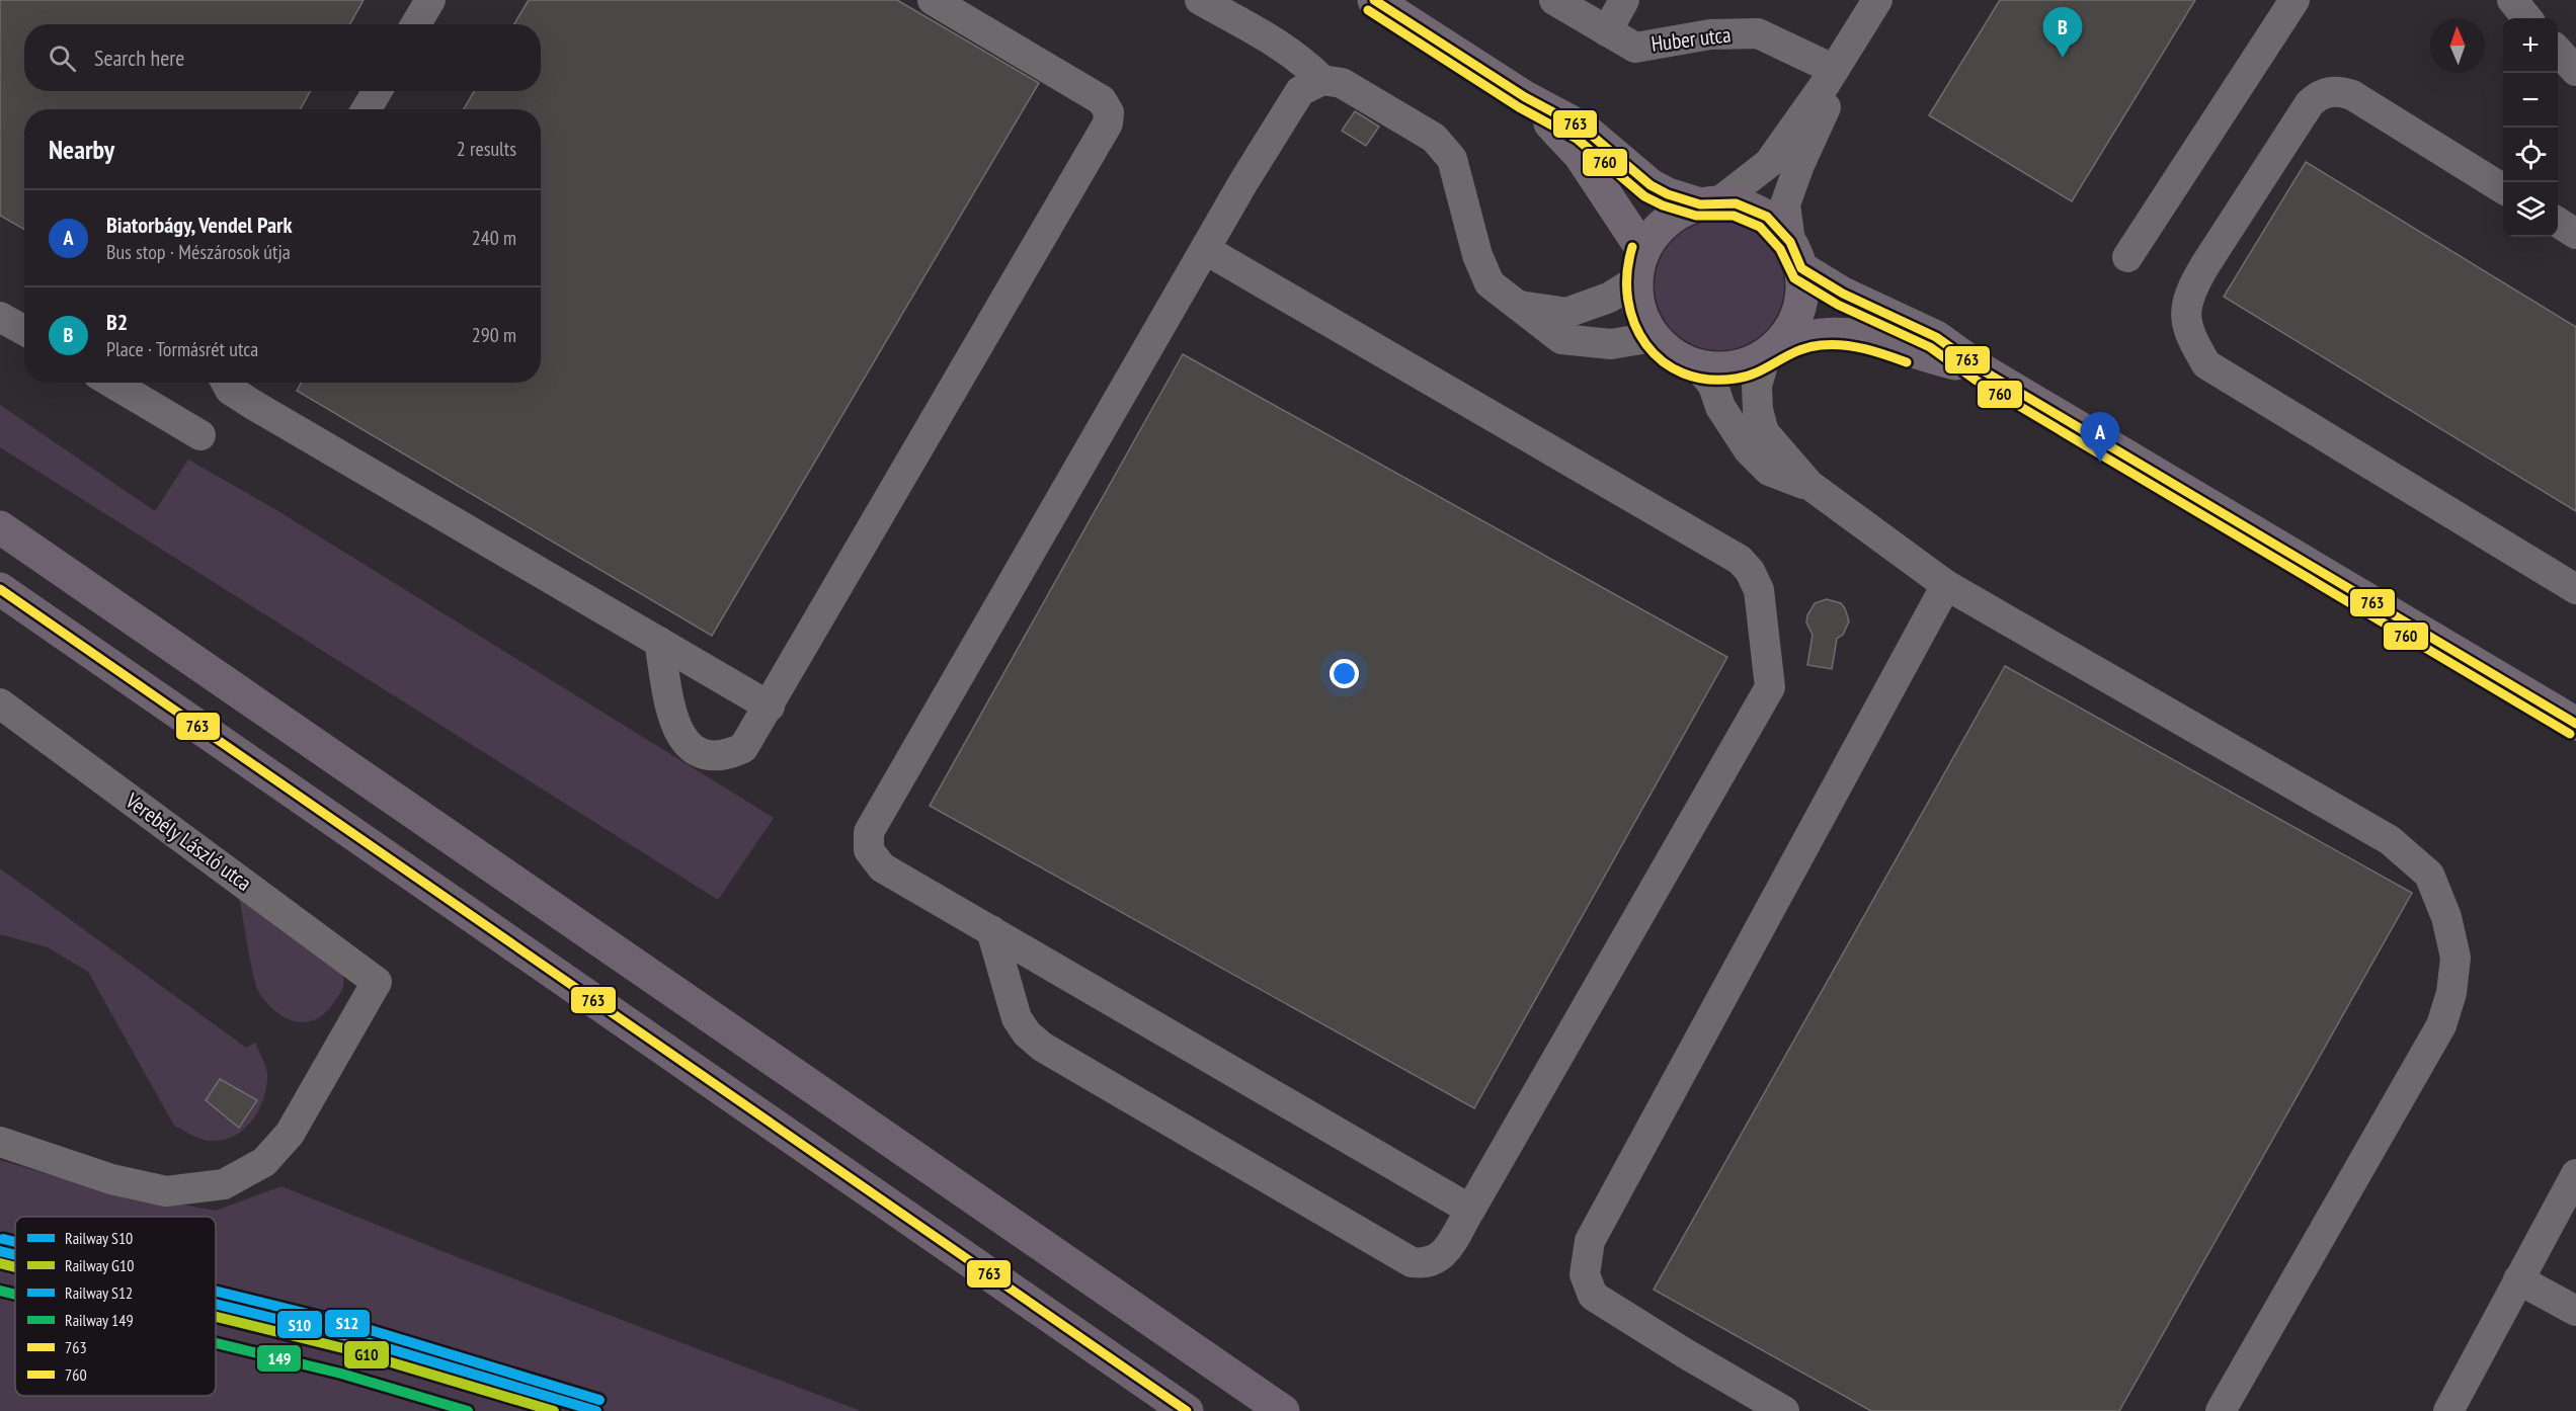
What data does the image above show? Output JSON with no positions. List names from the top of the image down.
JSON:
{
  "streets": {
    "street": ["Huber utca", "Verebély László utca"]
  },
  "lines": [
    "transit line 763",
    "transit line 760",
    "rail line S12",
    "rail line S10",
    "rail line G10",
    "rail line 149"
  ],
  "legend": [
    "Railway S10",
    "Railway G10",
    "Railway S12",
    "Railway 149",
    "763",
    "760"
  ],
  "north": "top",
  "page": {
    "pins": ["B", "A"],
    "map_buttons": ["+", "−"],
    "search": "Search here",
    "heading": ["Nearby", "2 results"],
    "list": [
      {
        "mark": "A",
        "name": "Biatorbágy, Vendel Park",
        "note": "Bus stop · Mészárosok útja",
        "value": "240 m"
      },
      {
        "mark": "B",
        "name": "B2",
        "note": "Place · Tormásrét utca",
        "value": "290 m"
      }
    ]
  }
}
